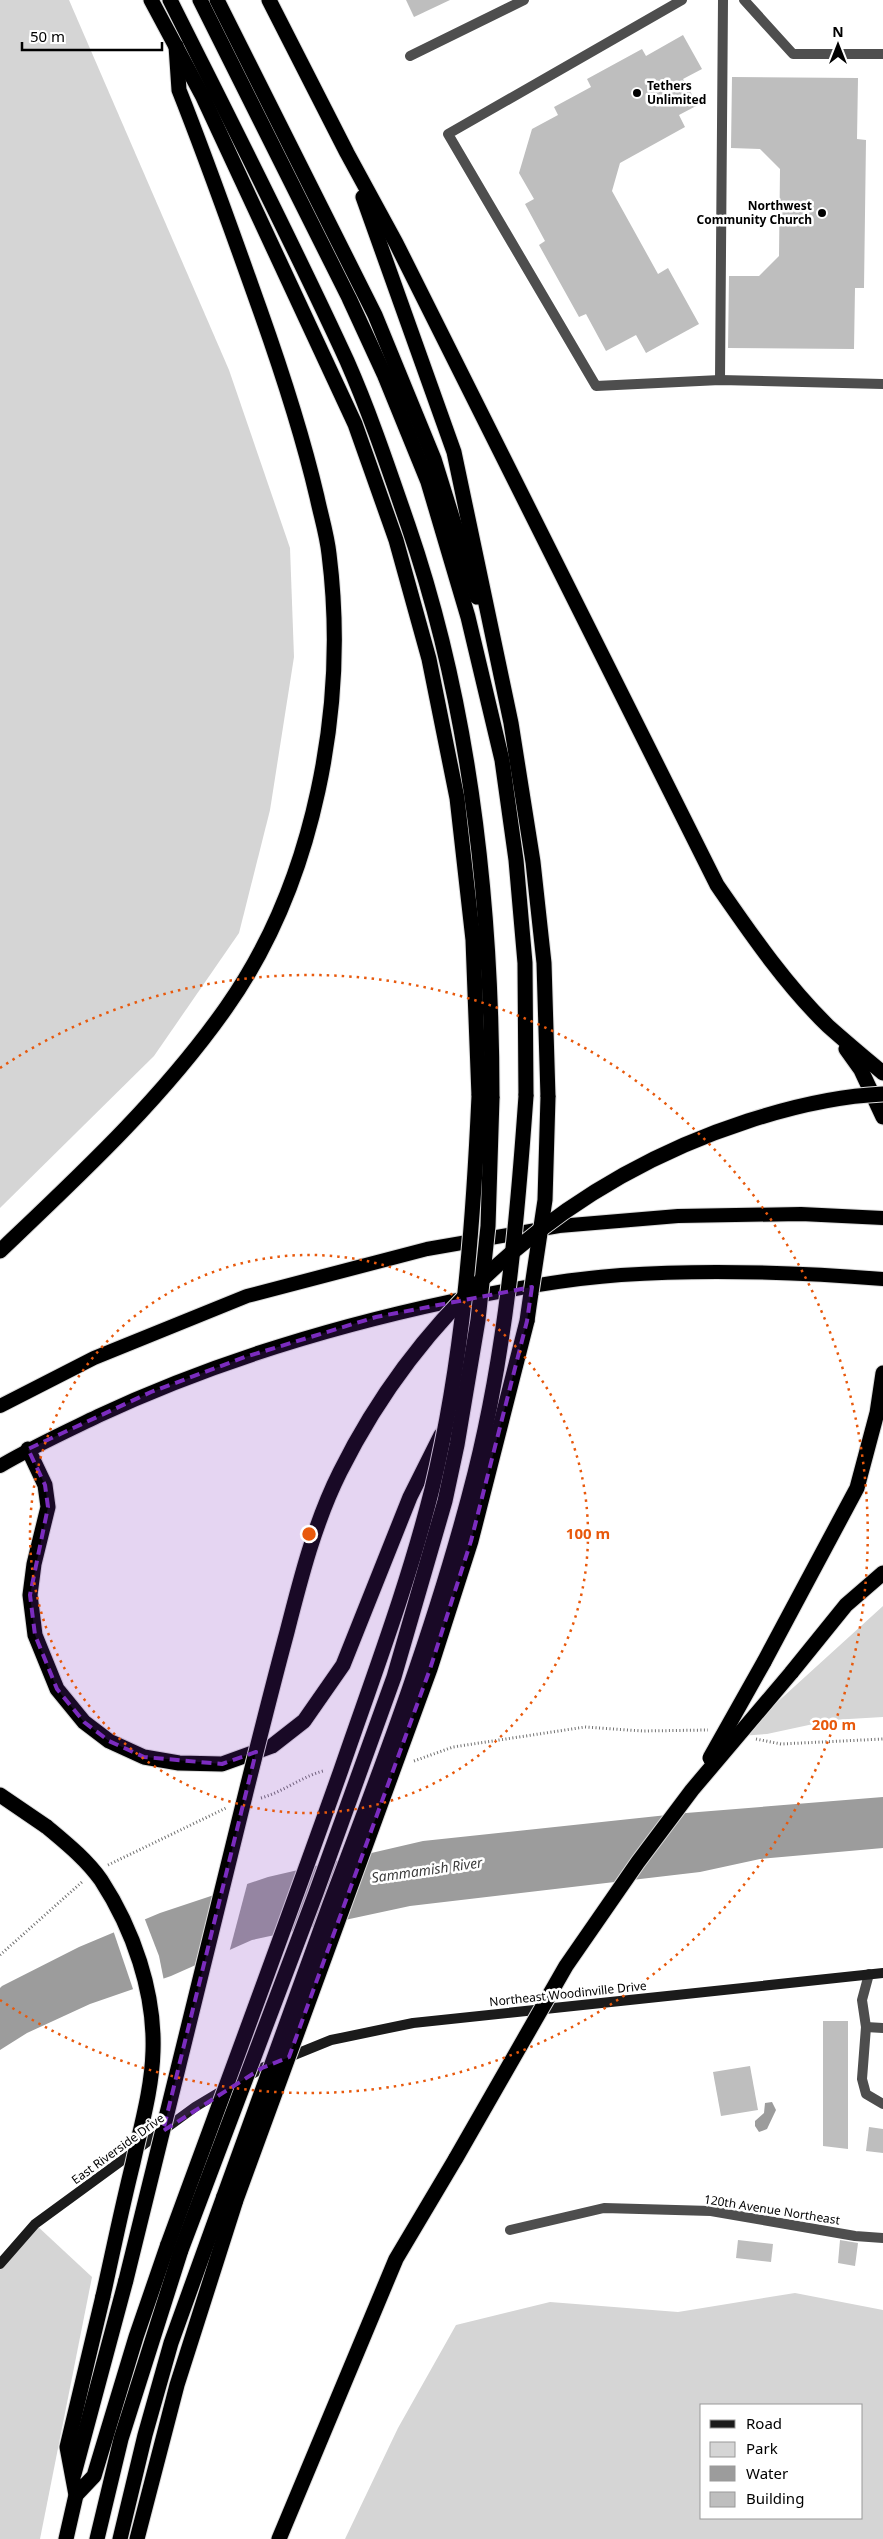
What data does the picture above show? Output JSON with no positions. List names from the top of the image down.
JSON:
{
  "streets": {
    "main road": ["Northeast Woodinville Drive", "East Riverside Drive"],
    "lane": ["120th Avenue Northeast"]
  },
  "crossings": [
    ["Northeast Woodinville Drive", "East Riverside Drive"]
  ],
  "water": ["Sammamish River"],
  "places": ["Tethers Unlimited", "Northwest Community Church"],
  "legend": [
    "Road",
    "Park",
    "Water",
    "Building"
  ],
  "scale_bar": "50 m",
  "north": "top",
  "rings": ["100 m", "200 m"]
}
